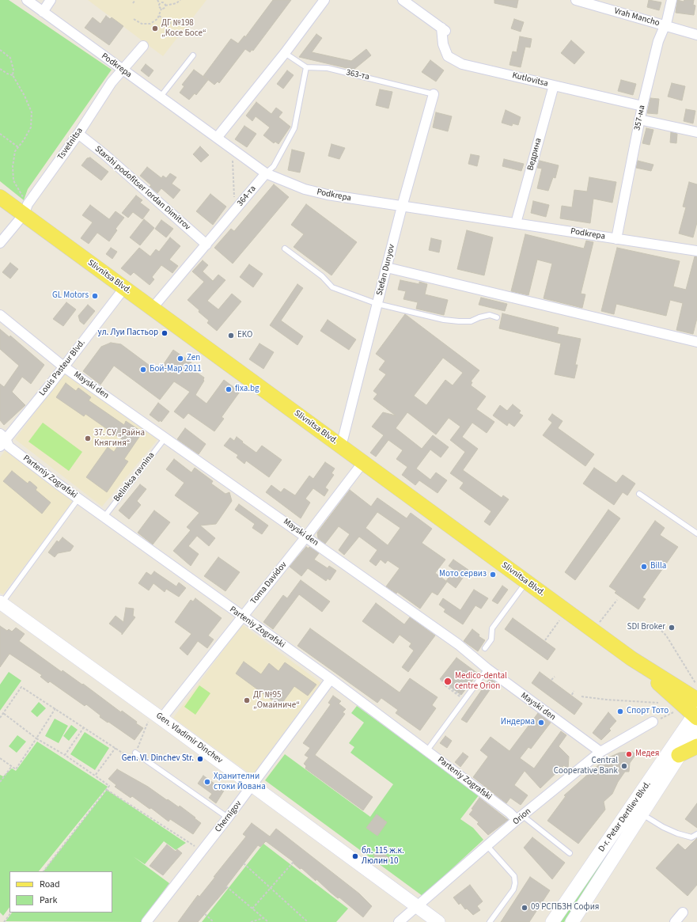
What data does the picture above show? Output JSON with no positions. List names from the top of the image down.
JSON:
{
  "streets": {
    "main road": ["Slivnitsa Blvd."],
    "street": [
      "Vrah Mancho",
      "Podkrepa",
      "Kutlovitsa",
      "357-ма",
      "Tsvetnitsa",
      "Ведрина",
      "Starshi podofitser Iordan Dimitrov",
      "364-та",
      "Stefan Dunyov",
      "Louis Pasteur Blvd.",
      "Mayski den",
      "Parteniy Zografski",
      "Toma Davidov",
      "Gen. Vladimir Dinchev",
      "Chernigov",
      "Orion",
      "D-r. Petar Dertliev Blvd."
    ],
    "lane": ["363-та", "Belinksa ravnina"]
  },
  "crossings": [
    ["Vrah Mancho", "357-ма"],
    ["Podkrepa", "357-ма"],
    ["Podkrepa", "Tsvetnitsa"],
    ["Podkrepa", "Ведрина"],
    ["Podkrepa", "364-та"],
    ["Podkrepa", "Stefan Dunyov"],
    ["363-та", "364-та"],
    ["363-та", "Stefan Dunyov"],
    ["Kutlovitsa", "357-ма"],
    ["Kutlovitsa", "Ведрина"],
    ["Tsvetnitsa", "Starshi podofitser Iordan Dimitrov"],
    ["Tsvetnitsa", "Slivnitsa Blvd."],
    ["Starshi podofitser Iordan Dimitrov", "364-та"],
    ["364-та", "Slivnitsa Blvd."],
    ["Stefan Dunyov", "Slivnitsa Blvd."],
    ["Slivnitsa Blvd.", "Louis Pasteur Blvd."],
    ["Slivnitsa Blvd.", "Toma Davidov"],
    ["Slivnitsa Blvd.", "D-r. Petar Dertliev Blvd."],
    ["Louis Pasteur Blvd.", "Mayski den"],
    ["Louis Pasteur Blvd.", "Parteniy Zografski"],
    ["Mayski den", "Belinksa ravnina"],
    ["Mayski den", "Toma Davidov"],
    ["Mayski den", "Orion"],
    ["Parteniy Zografski", "Belinksa ravnina"],
    ["Parteniy Zografski", "Toma Davidov"],
    ["Parteniy Zografski", "Chernigov"],
    ["Parteniy Zografski", "Orion"],
    ["Toma Davidov", "Gen. Vladimir Dinchev"],
    ["Gen. Vladimir Dinchev", "Chernigov"],
    ["Gen. Vladimir Dinchev", "Orion"]
  ],
  "places": [
    "ДГ №198 „Косе Босе“",
    "GL Motors",
    "ул. Луи Пастьор",
    "EKO",
    "Zen",
    "Бой-Мар 2011",
    "fixa.bg",
    "37. СУ „Райна Княгиня“",
    "Billa",
    "Мото сервиз",
    "SDI Broker",
    "Medico-dental centre Orion",
    "ДГ №95 „Омайниче“",
    "Спорт Тото",
    "Индерма",
    "Медея",
    "Gen. Vl. Dinchev Str.",
    "Central Cooperative Bank",
    "Хранителни стоки Йована",
    "бл. 115 ж.к. Люлин 10",
    "09 РСПБЗН София"
  ],
  "legend": ["Road", "Park"]
}
